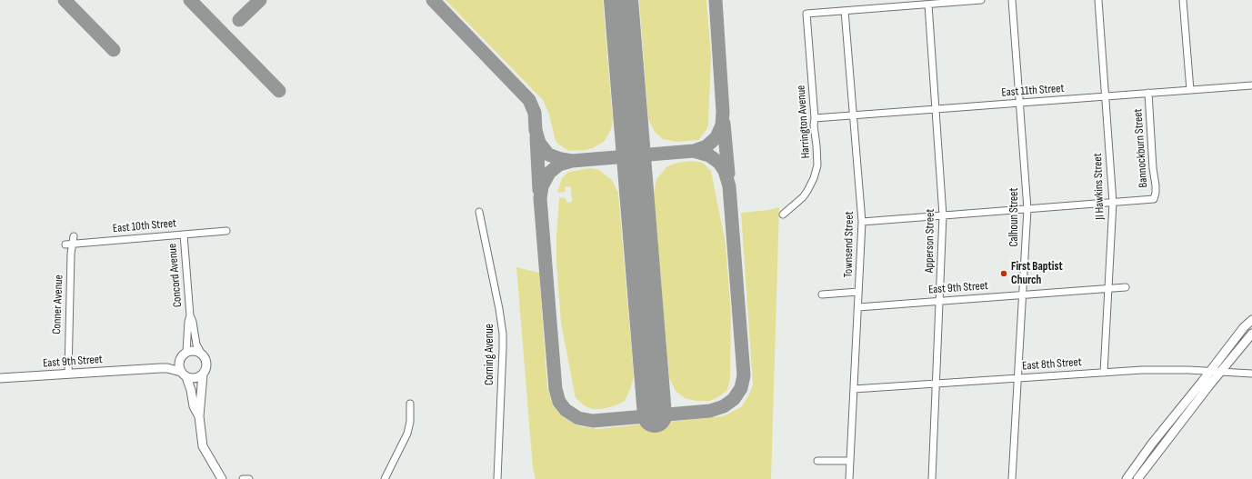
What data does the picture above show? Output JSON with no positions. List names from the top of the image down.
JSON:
{
  "streets": {
    "main road": ["East 9th Street"],
    "street": [
      "East 11th Street",
      "Harrington Avenue",
      "Bannockburn Street",
      "Jl Hawkins Street",
      "Calhoun Street",
      "East 10th Street",
      "Apperson Street",
      "Townsend Street",
      "Concord Avenue",
      "Conner Avenue",
      "Corning Avenue",
      "East 8th Street"
    ]
  },
  "crossings": [
    ["East 11th Street", "Harrington Avenue"],
    ["East 11th Street", "Bannockburn Street"],
    ["East 11th Street", "Jl Hawkins Street"],
    ["East 11th Street", "Calhoun Street"],
    ["East 11th Street", "Apperson Street"],
    ["East 11th Street", "Townsend Street"],
    ["Harrington Avenue", "Townsend Street"],
    ["Bannockburn Street", "Jl Hawkins Street"],
    ["Jl Hawkins Street", "East 9th Street"],
    ["Jl Hawkins Street", "East 8th Street"],
    ["Calhoun Street", "East 9th Street"],
    ["Calhoun Street", "East 8th Street"],
    ["East 10th Street", "Concord Avenue"],
    ["East 10th Street", "Conner Avenue"],
    ["Apperson Street", "East 9th Street"],
    ["Apperson Street", "East 8th Street"],
    ["Townsend Street", "East 9th Street"],
    ["Townsend Street", "East 8th Street"],
    ["East 9th Street", "Conner Avenue"]
  ],
  "places": ["First Baptist Church"]
}
